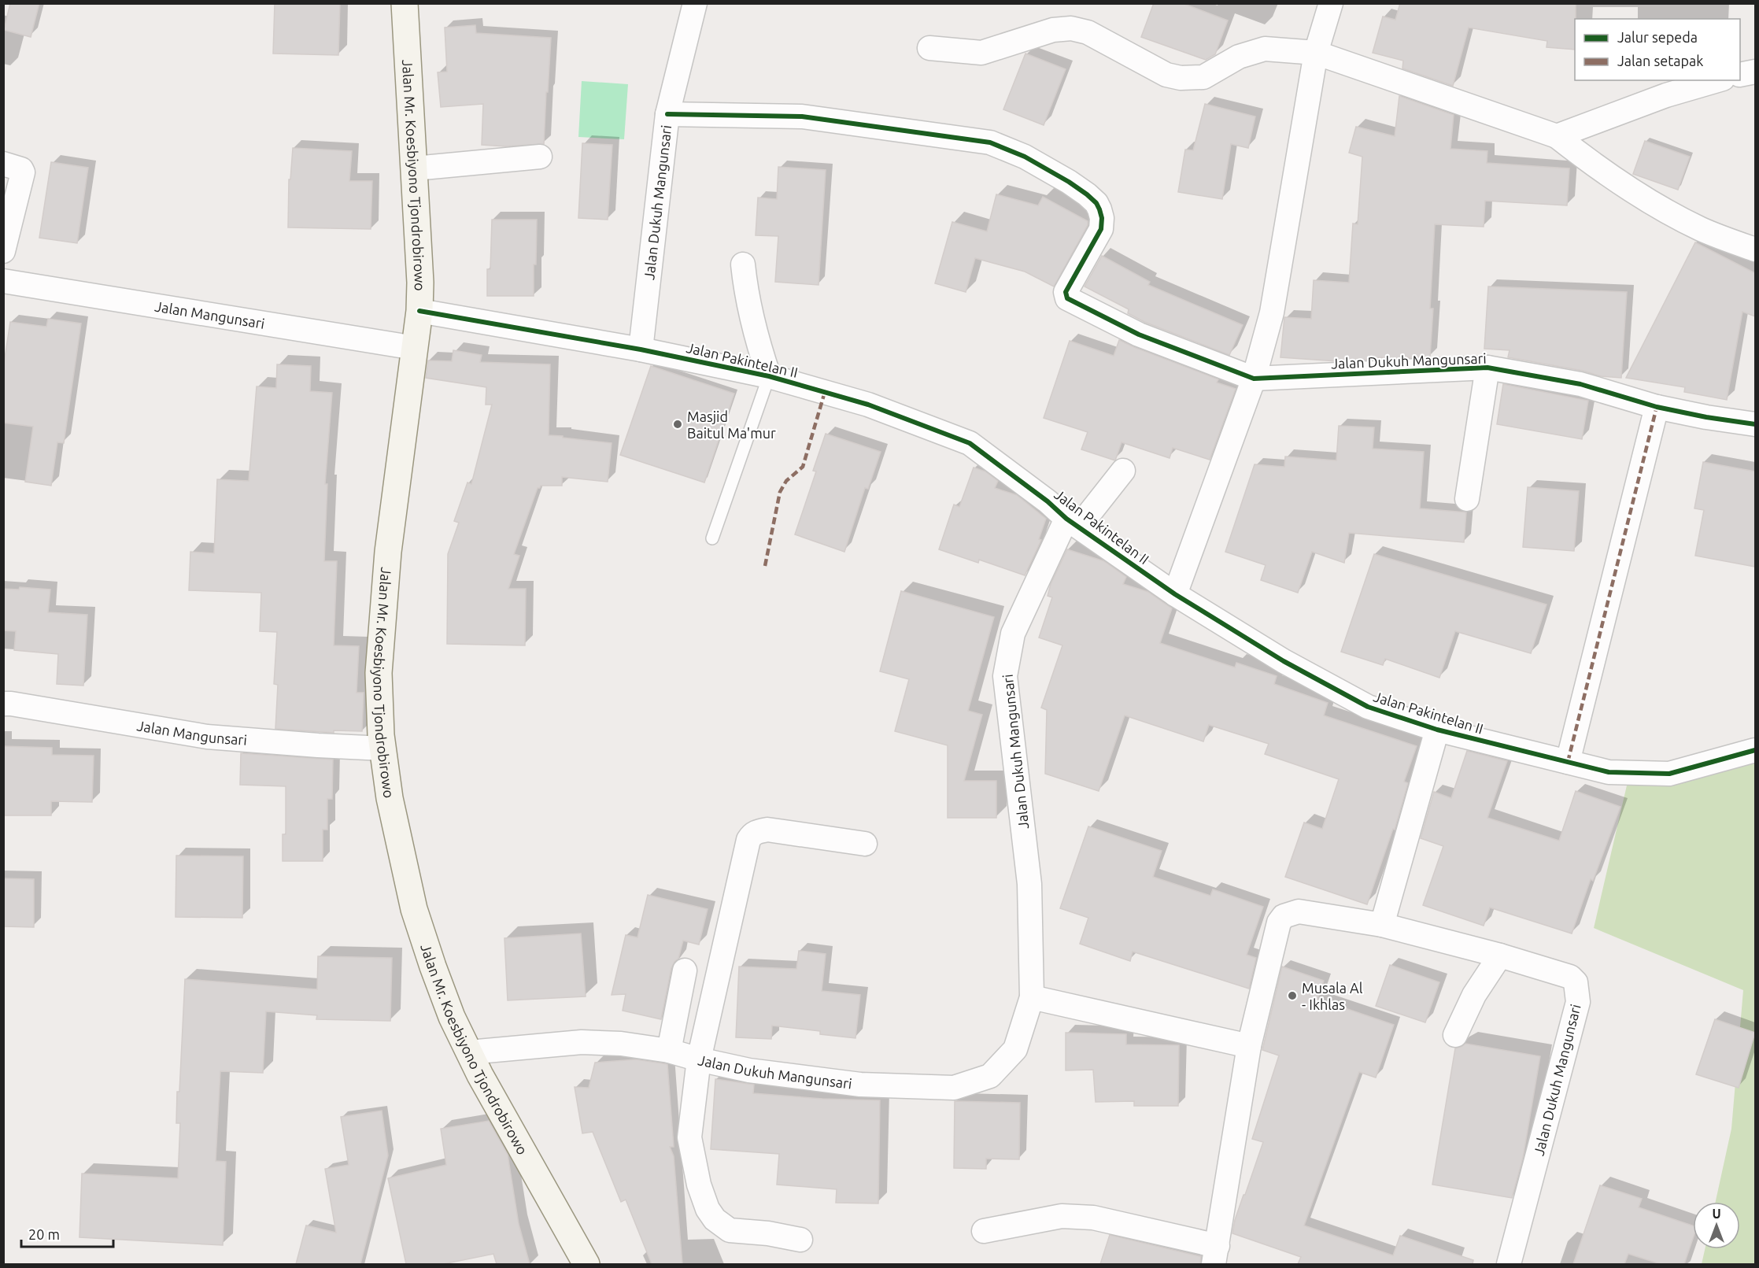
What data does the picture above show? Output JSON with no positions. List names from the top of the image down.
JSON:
{
  "streets": {
    "main road": ["Jalan Mr. Koesbiyono Tjondrobirowo"],
    "street": ["Jalan Dukuh Mangunsari", "Jalan Mangunsari", "Jalan Pakintelan II"]
  },
  "crossings": [
    ["Jalan Mr. Koesbiyono Tjondrobirowo", "Jalan Dukuh Mangunsari"],
    ["Jalan Mr. Koesbiyono Tjondrobirowo", "Jalan Mangunsari"],
    ["Jalan Mr. Koesbiyono Tjondrobirowo", "Jalan Pakintelan II"],
    ["Jalan Dukuh Mangunsari", "Jalan Pakintelan II"]
  ],
  "places": ["Masjid Baitul Ma'mur", "Musala Al - Ikhlas"],
  "legend": ["Jalur sepeda", "Jalan setapak"],
  "scale_bar": "20 m",
  "north": "top"
}
